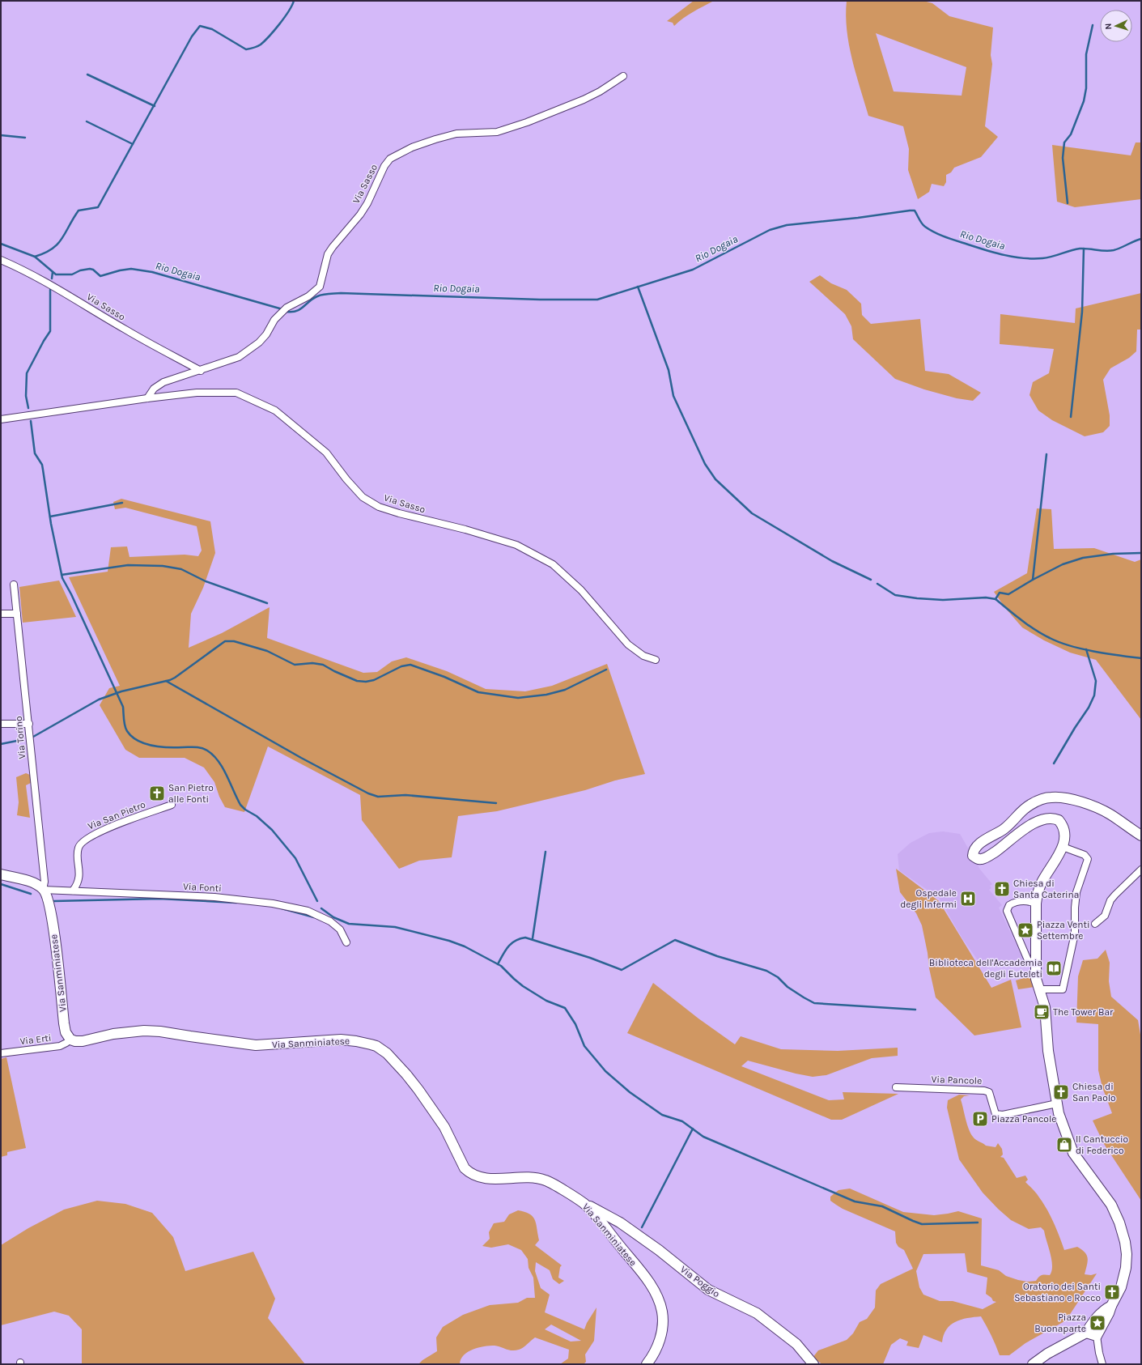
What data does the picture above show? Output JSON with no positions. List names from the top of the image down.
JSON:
{
  "streets": {
    "main road": ["Via Sanminiatese", "Via Poggio"],
    "street": [
      "Via Sasso",
      "Via Torino",
      "Via San Pietro",
      "Via Fonti",
      "Via Erti",
      "Via Pancole"
    ]
  },
  "crossings": [
    ["Via Torino", "Via Fonti"],
    ["Via Torino", "Via Sanminiatese"],
    ["Via San Pietro", "Via Fonti"],
    ["Via Fonti", "Via Sanminiatese"],
    ["Via Sanminiatese", "Via Erti"],
    ["Via Sanminiatese", "Via Poggio"]
  ],
  "water": ["Rio Dogaia"],
  "places": {
    "church": [
      "San Pietro alle Fonti",
      "Chiesa di Santa Caterina",
      "Chiesa di San Paolo",
      "Oratorio dei Santi Sebastiano e Rocco"
    ],
    "hospital": ["Ospedale degli Infermi"],
    "place": ["Piazza Venti Settembre", "Piazza Buonaparte"],
    "library": ["Biblioteca dell'Accademia degli Euteleti"],
    "cafe": ["The Tower Bar"],
    "parking": ["Piazza Pancole"],
    "shop": ["Il Cantuccio di Federico"]
  },
  "north": "left"
}
